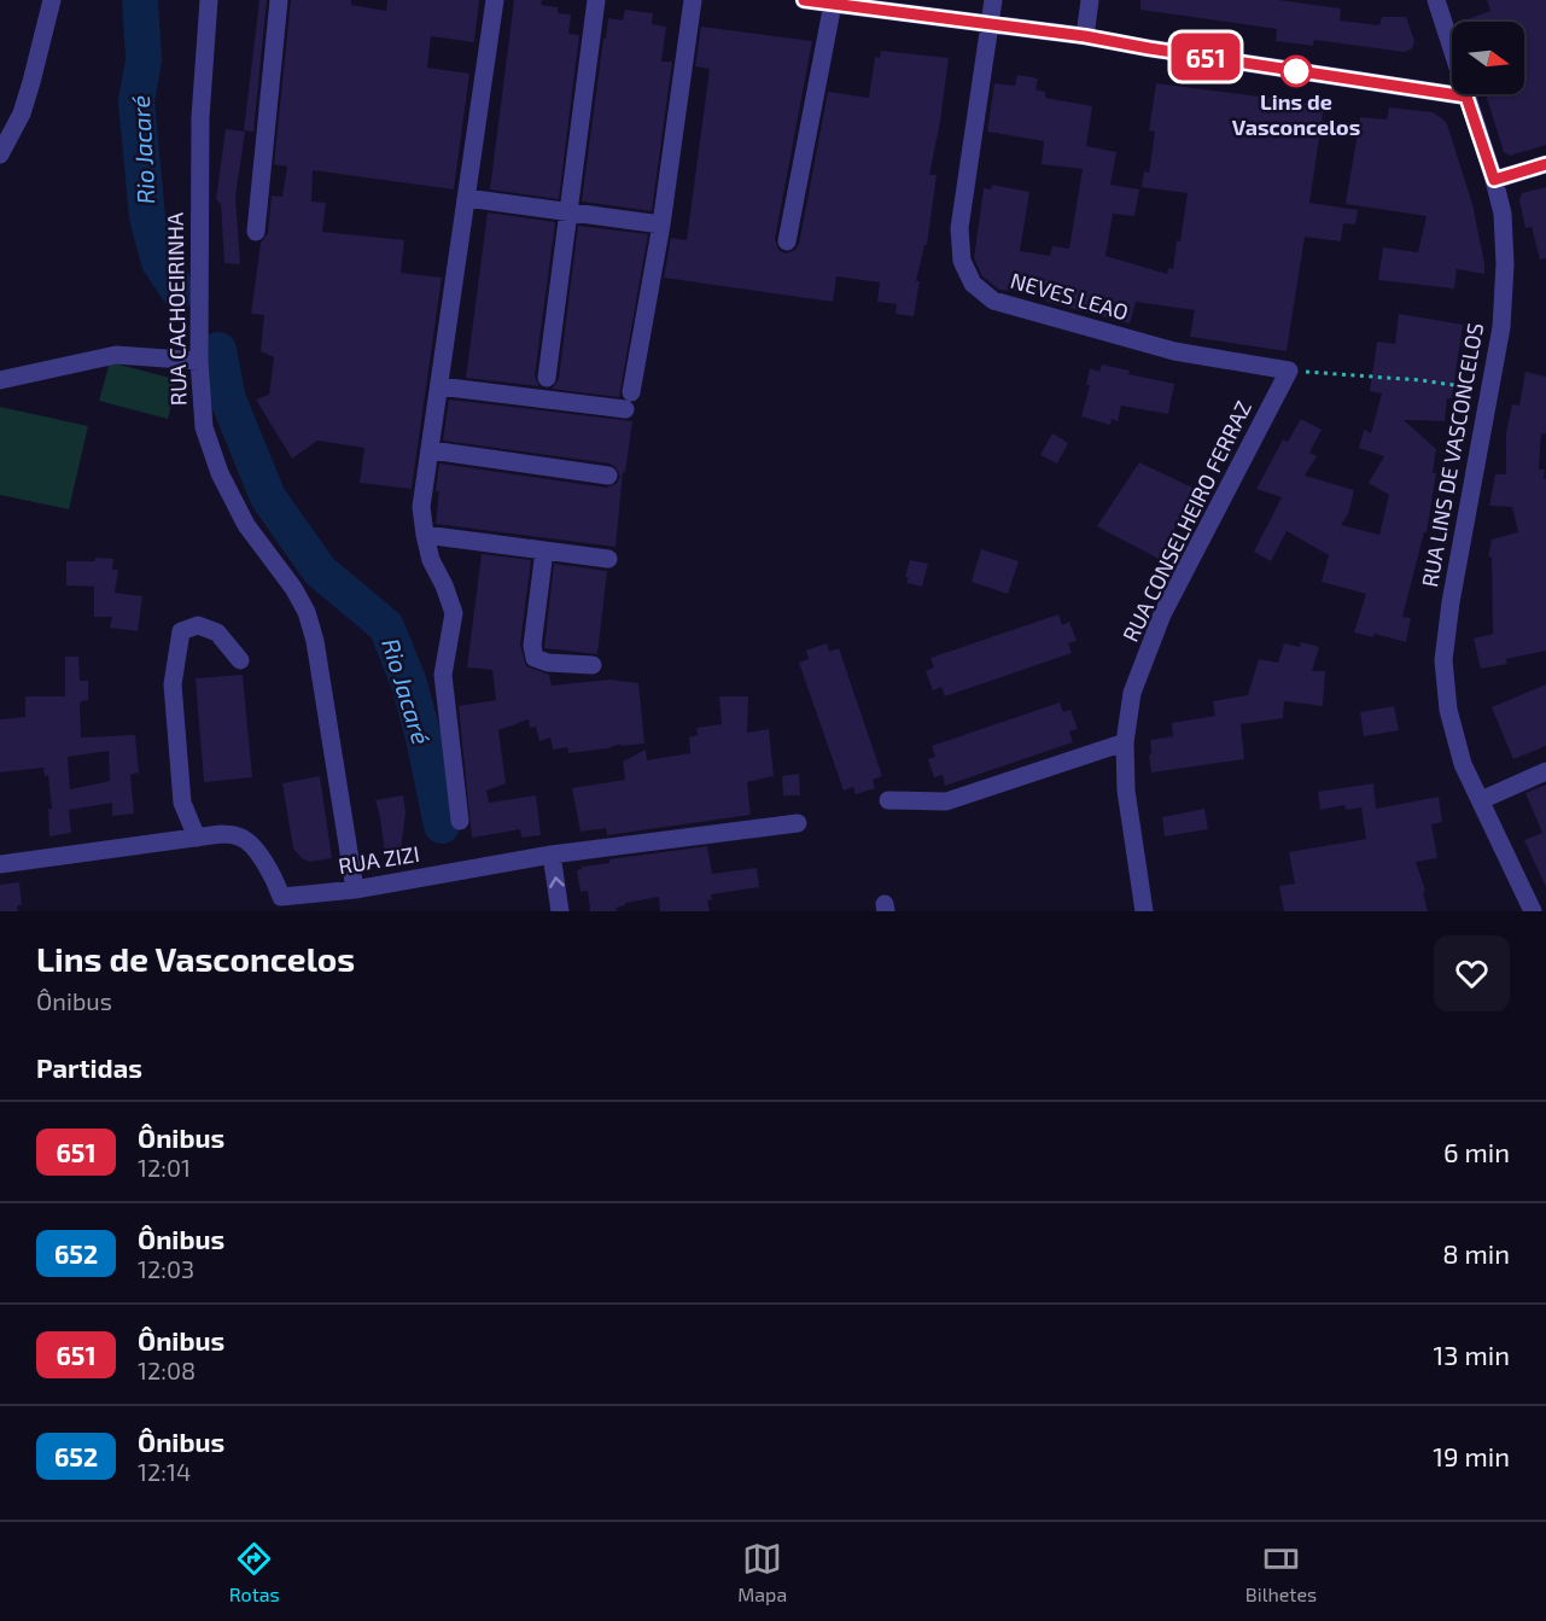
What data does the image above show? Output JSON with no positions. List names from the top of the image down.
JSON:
{
  "streets": {
    "street": [
      "NEVES LEAO",
      "RUA CACHOEIRINHA",
      "RUA LINS DE VASCONCELOS",
      "RUA CONSELHEIRO FERRAZ",
      "RUA ZIZI"
    ]
  },
  "crossings": [
    ["NEVES LEAO", "RUA CONSELHEIRO FERRAZ"],
    ["RUA CACHOEIRINHA", "RUA ZIZI"]
  ],
  "water": ["Rio Jacaré"],
  "places": ["Lins de Vasconcelos"],
  "lines": ["bus line 651"],
  "north": "right",
  "page": {
    "on_map": "651",
    "heading": [
      ["Lins de Vasconcelos", "Ônibus"],
      "Partidas"
    ],
    "list": [
      {
        "mark": "651",
        "name": "Ônibus",
        "note": "12:01",
        "value": "6 min"
      },
      {
        "mark": "652",
        "name": "Ônibus",
        "note": "12:03",
        "value": "8 min"
      },
      {
        "mark": "651",
        "name": "Ônibus",
        "note": "12:08",
        "value": "13 min"
      },
      {
        "mark": "652",
        "name": "Ônibus",
        "note": "12:14",
        "value": "19 min"
      }
    ],
    "tabs": ["Rotas", "Mapa", "Bilhetes"]
  }
}
